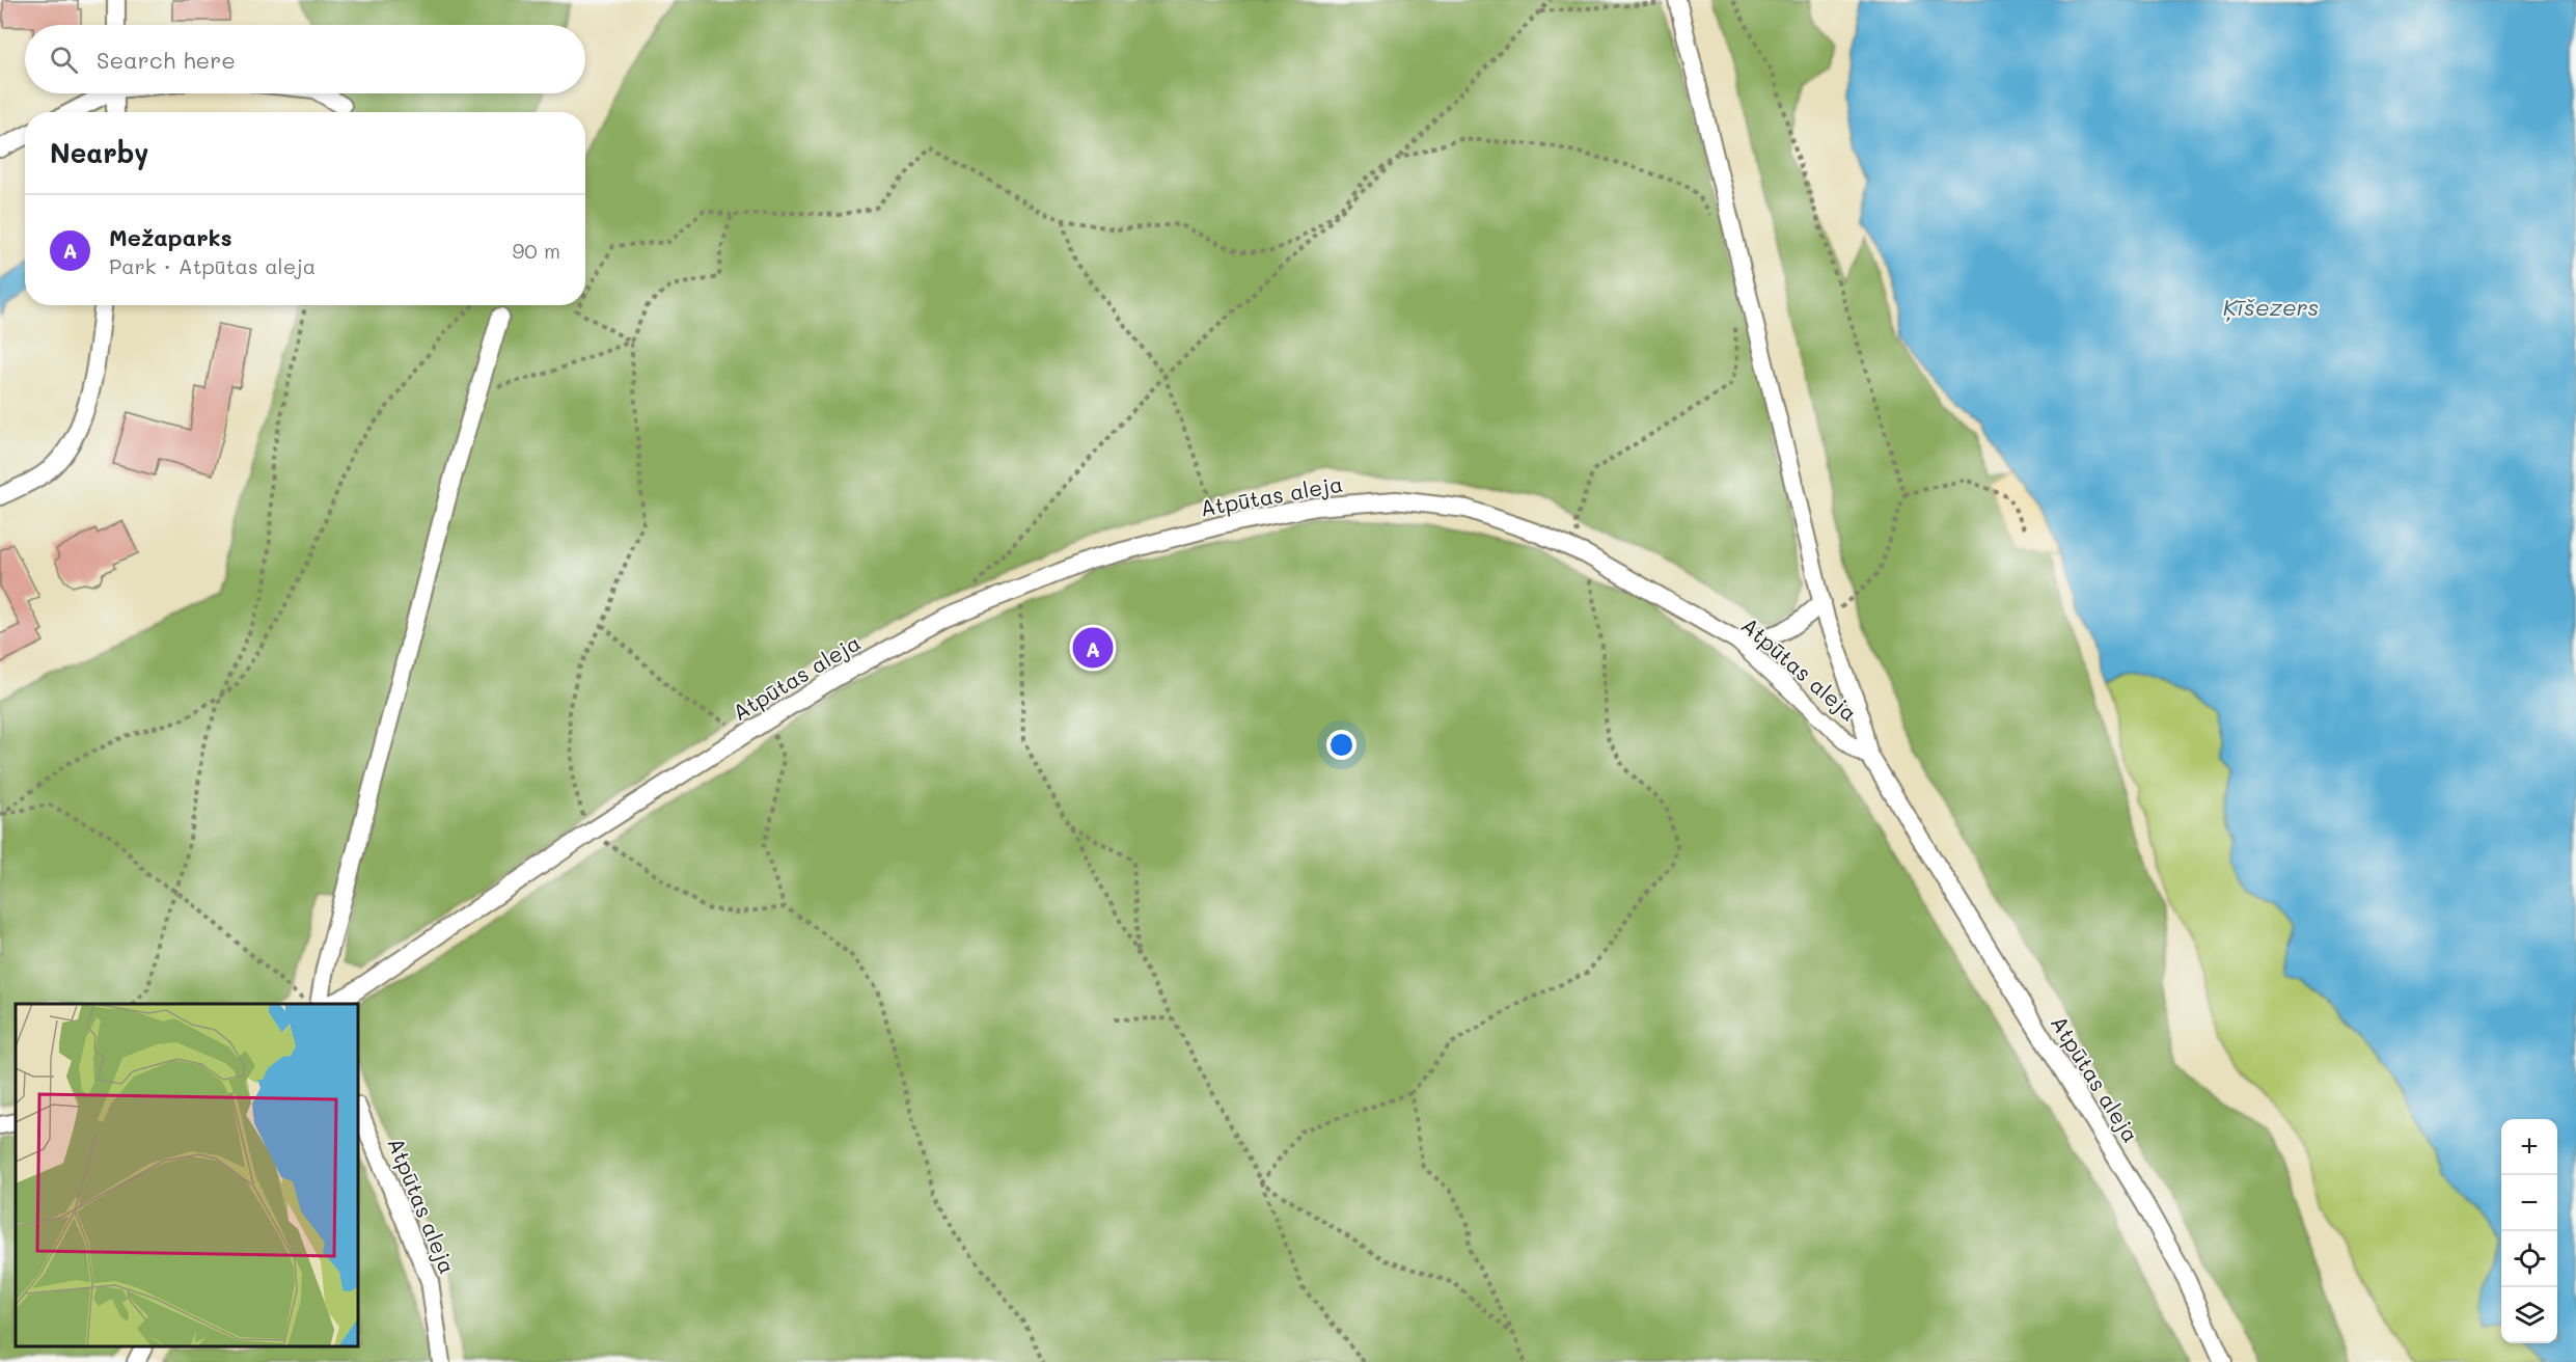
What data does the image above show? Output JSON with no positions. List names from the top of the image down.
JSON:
{
  "streets": {
    "street": ["Atpūtas aleja"]
  },
  "water": ["Ķīšezers"],
  "page": {
    "search": "Search here",
    "heading": "Nearby",
    "list": [
      {
        "mark": "A",
        "name": "Mežaparks",
        "note": "Park · Atpūtas aleja",
        "value": "90 m"
      }
    ],
    "pins": "A",
    "map_buttons": ["+", "−"]
  }
}
